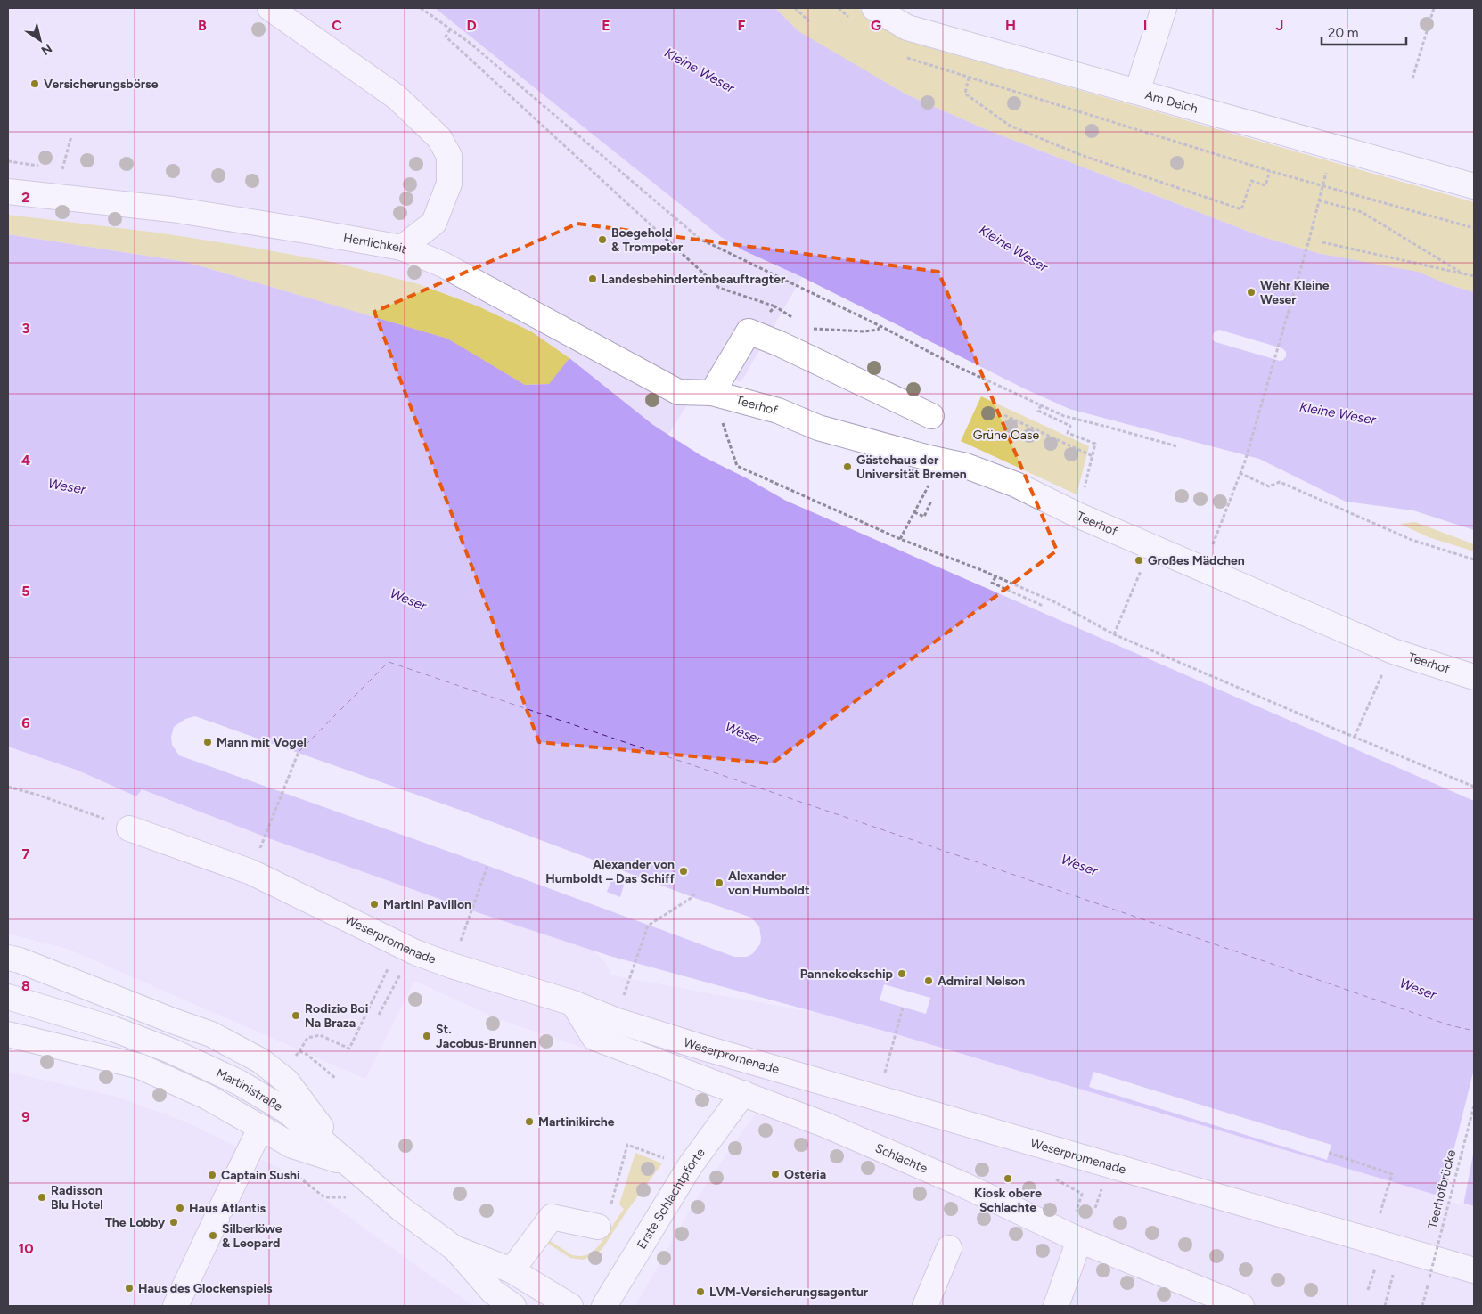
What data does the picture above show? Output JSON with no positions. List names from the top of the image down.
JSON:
{
  "streets": {
    "street": [
      "Am Deich",
      "Herrlichkeit",
      "Teerhof",
      "Weserpromenade",
      "Martinistraße",
      "Schlachte",
      "Erste Schlachtpforte"
    ],
    "path": ["Teerhofbrücke"]
  },
  "crossings": [
    ["Herrlichkeit", "Teerhof"],
    ["Weserpromenade", "Schlachte"],
    ["Schlachte", "Erste Schlachtpforte"]
  ],
  "water": ["Kleine Weser", "Weser"],
  "parks": ["Grüne Oase"],
  "places": [
    "Versicherungsbörse",
    "Boegehold & Trompeter",
    "Landesbehindertenbeauftragter",
    "Wehr Kleine Weser",
    "Gästehaus der Universität Bremen",
    "Großes Mädchen",
    "Mann mit Vogel",
    "Alexander von Humboldt – Das Schiff",
    "Alexander von Humboldt",
    "Martini Pavillon",
    "Pannekoekschip",
    "Admiral Nelson",
    "Rodizio Boi Na Braza",
    "St. Jacobus-Brunnen",
    "Martinikirche",
    "Osteria",
    "Captain Sushi",
    "Kiosk obere Schlachte",
    "Radisson Blu Hotel",
    "Haus Atlantis",
    "The Lobby",
    "Silberlöwe & Leopard",
    "Haus des Glockenspiels",
    "LVM-Versicherungsagentur"
  ],
  "scale_bar": "20 m",
  "north": "bottom right",
  "grid": {
    "columns": [
      "B",
      "C",
      "D",
      "E",
      "F",
      "G",
      "H",
      "I",
      "J"
    ],
    "rows": [
      "2",
      "3",
      "4",
      "5",
      "6",
      "7",
      "8",
      "9",
      "10"
    ]
  }
}
